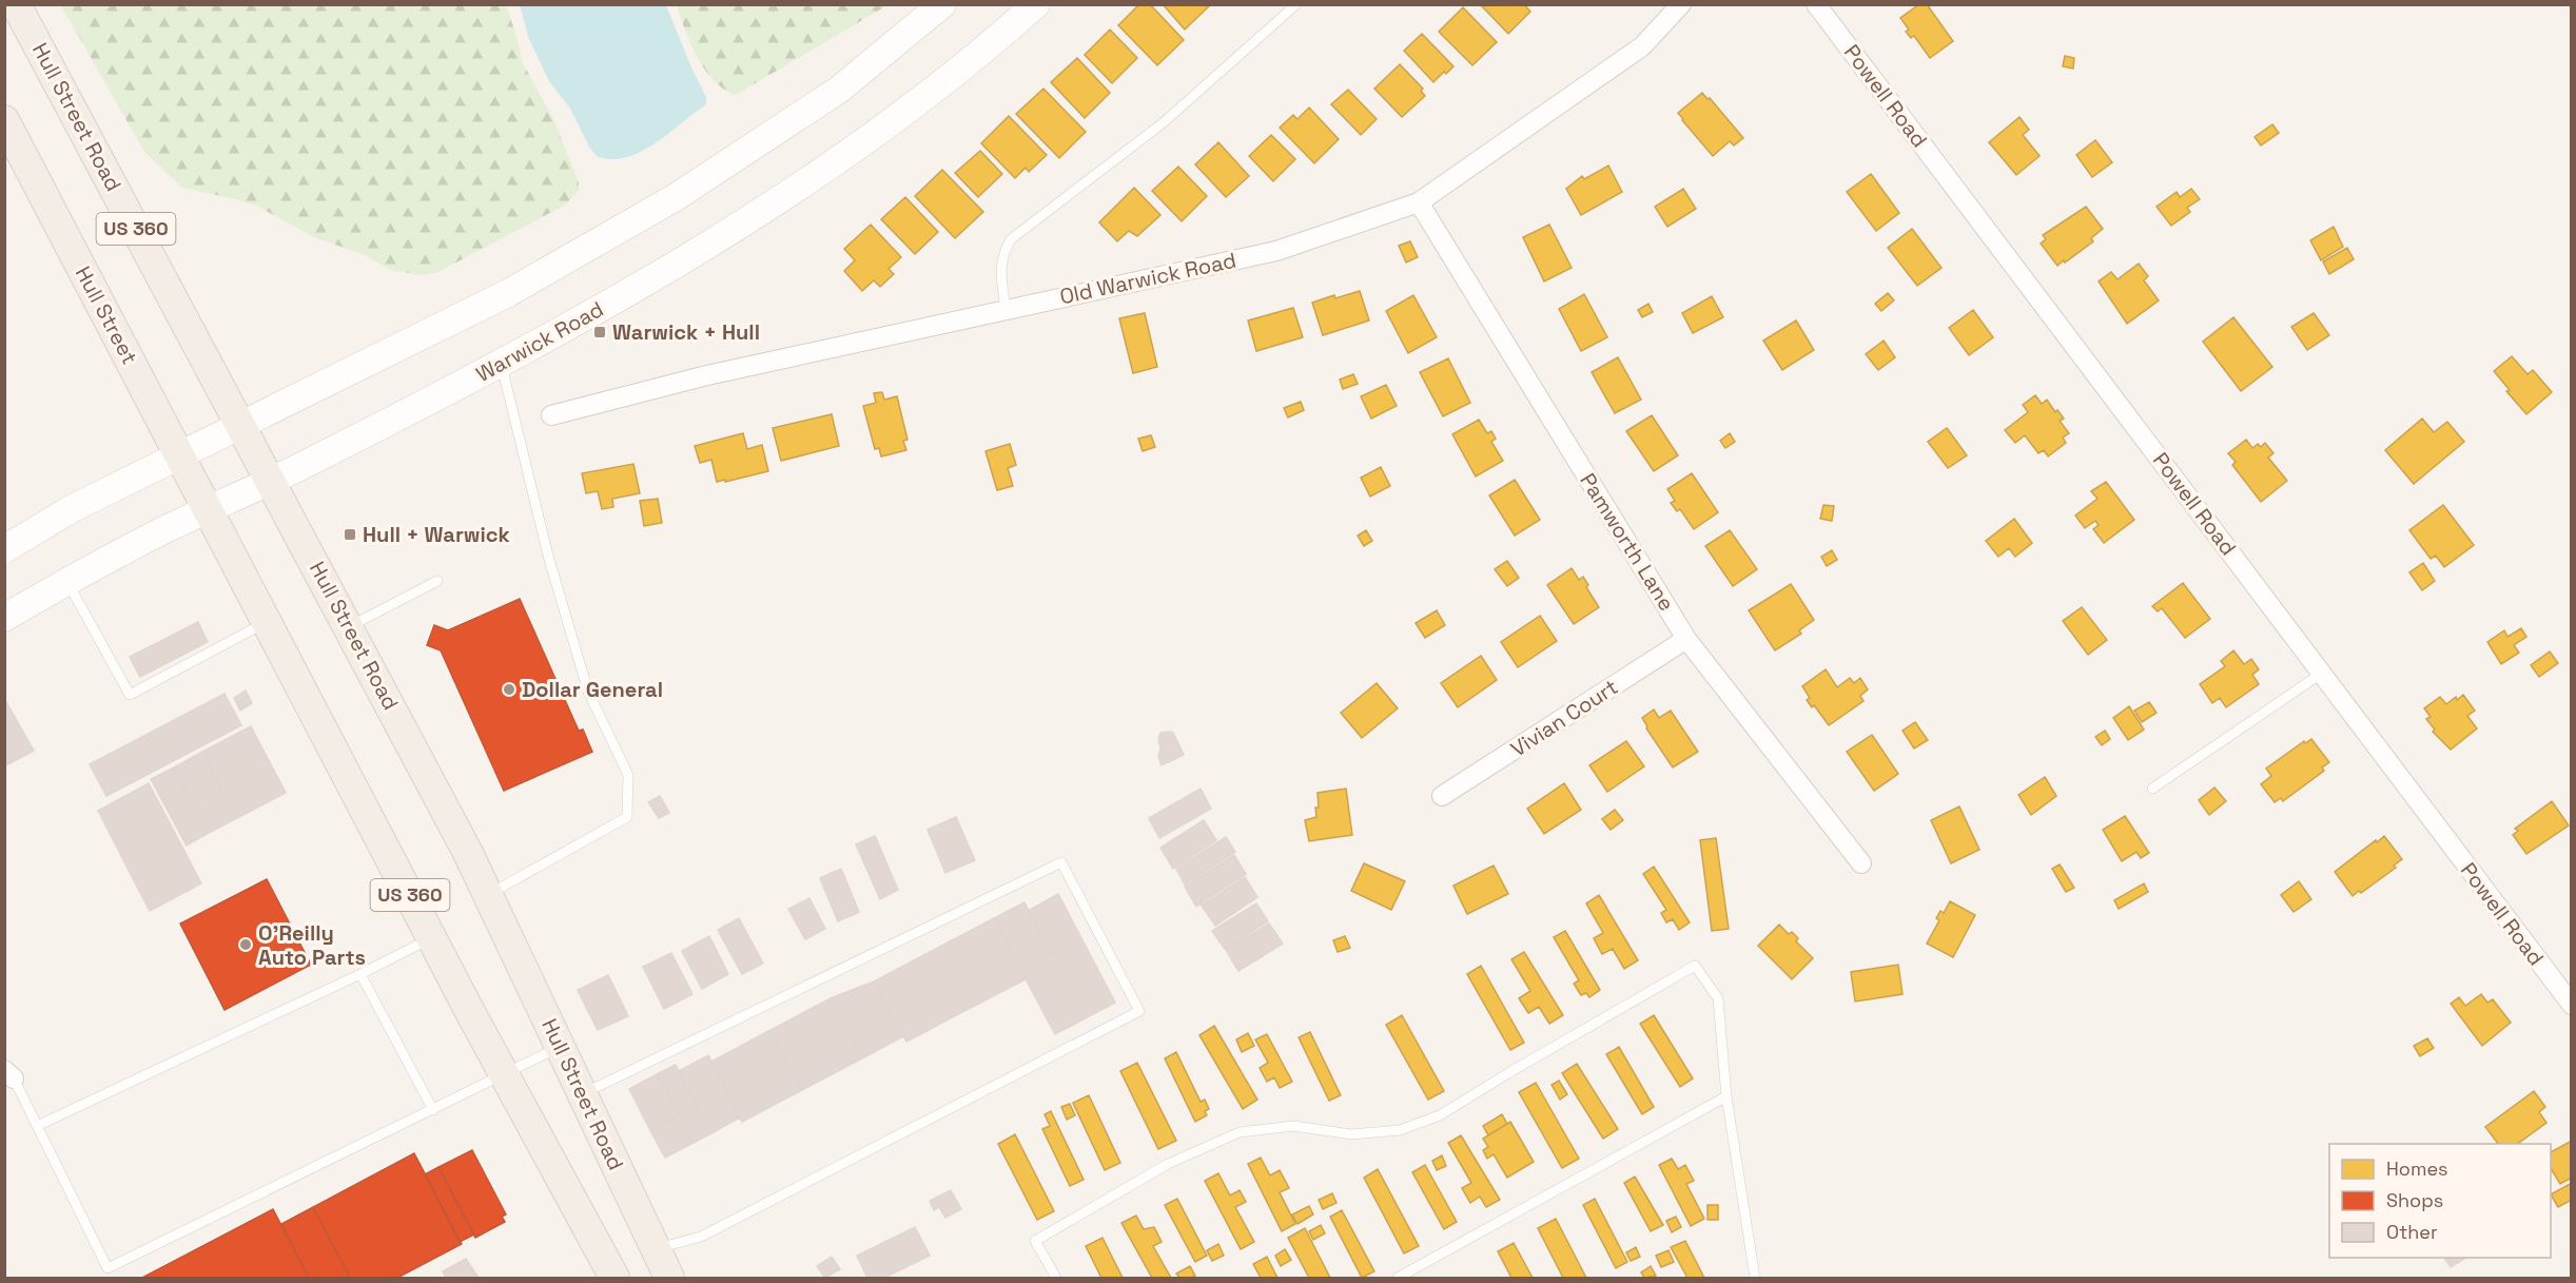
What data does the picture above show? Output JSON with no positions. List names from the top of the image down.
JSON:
{
  "streets": {
    "main road": [
      "Hull Street Road",
      "US 360",
      "Hull Street",
      "Warwick Road"
    ],
    "street": [
      "Powell Road",
      "Old Warwick Road",
      "Pamworth Lane",
      "Vivian Court"
    ]
  },
  "crossings": [
    ["Hull Street Road", "Warwick Road"],
    ["US 360", "Hull Street"],
    ["US 360", "Warwick Road"],
    ["Old Warwick Road", "Pamworth Lane"],
    ["Hull Street", "Warwick Road"],
    ["Pamworth Lane", "Vivian Court"]
  ],
  "places": {
    "transit": ["Warwick + Hull", "Hull + Warwick"],
    "other": ["Dollar General", "O'Reilly Auto Parts"]
  },
  "legend": ["Homes", "Shops", "Other"]
}
